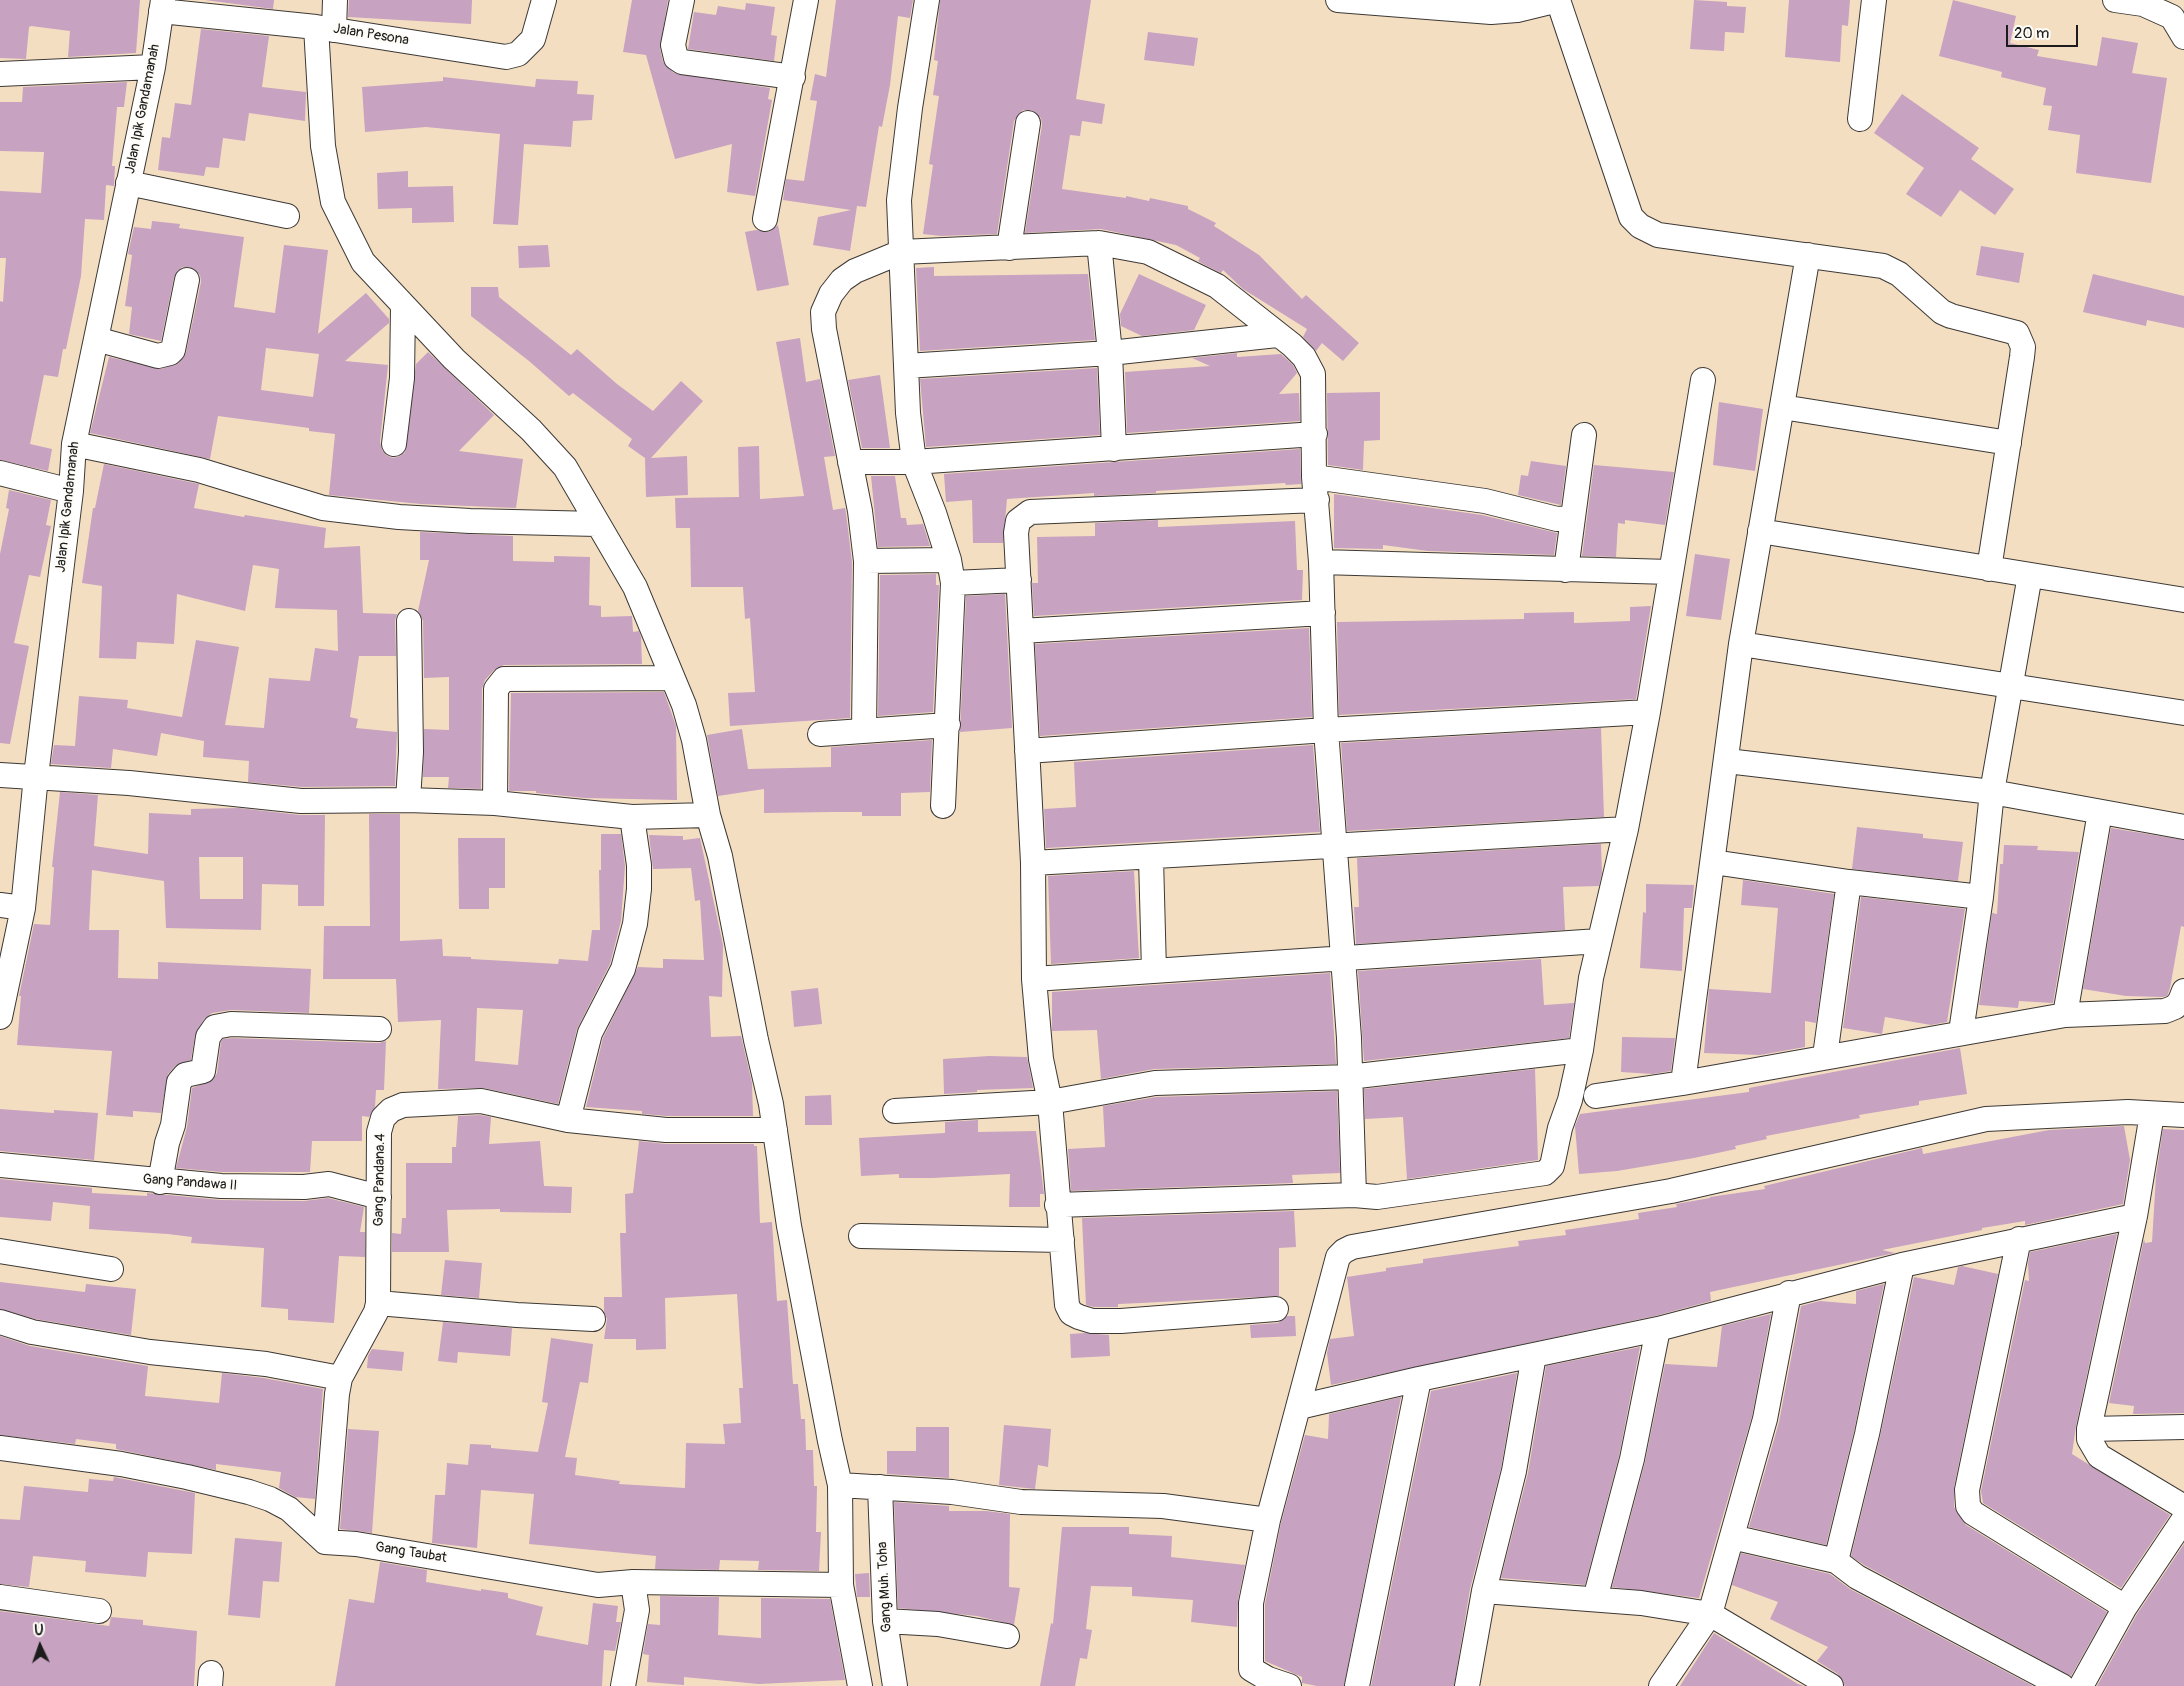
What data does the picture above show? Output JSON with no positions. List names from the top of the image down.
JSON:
{
  "streets": {
    "street": [
      "Jalan Pesona",
      "Jalan Ipik Gandamanah",
      "Gang Pandana.4",
      "Gang Pandawa II",
      "Gang Taubat",
      "Gang Muh. Toha"
    ]
  },
  "crossings": [
    ["Jalan Pesona", "Jalan Ipik Gandamanah"],
    ["Gang Pandana.4", "Gang Pandawa II"],
    ["Gang Pandana.4", "Gang Taubat"]
  ],
  "scale_bar": "20 m",
  "north": "top"
}
